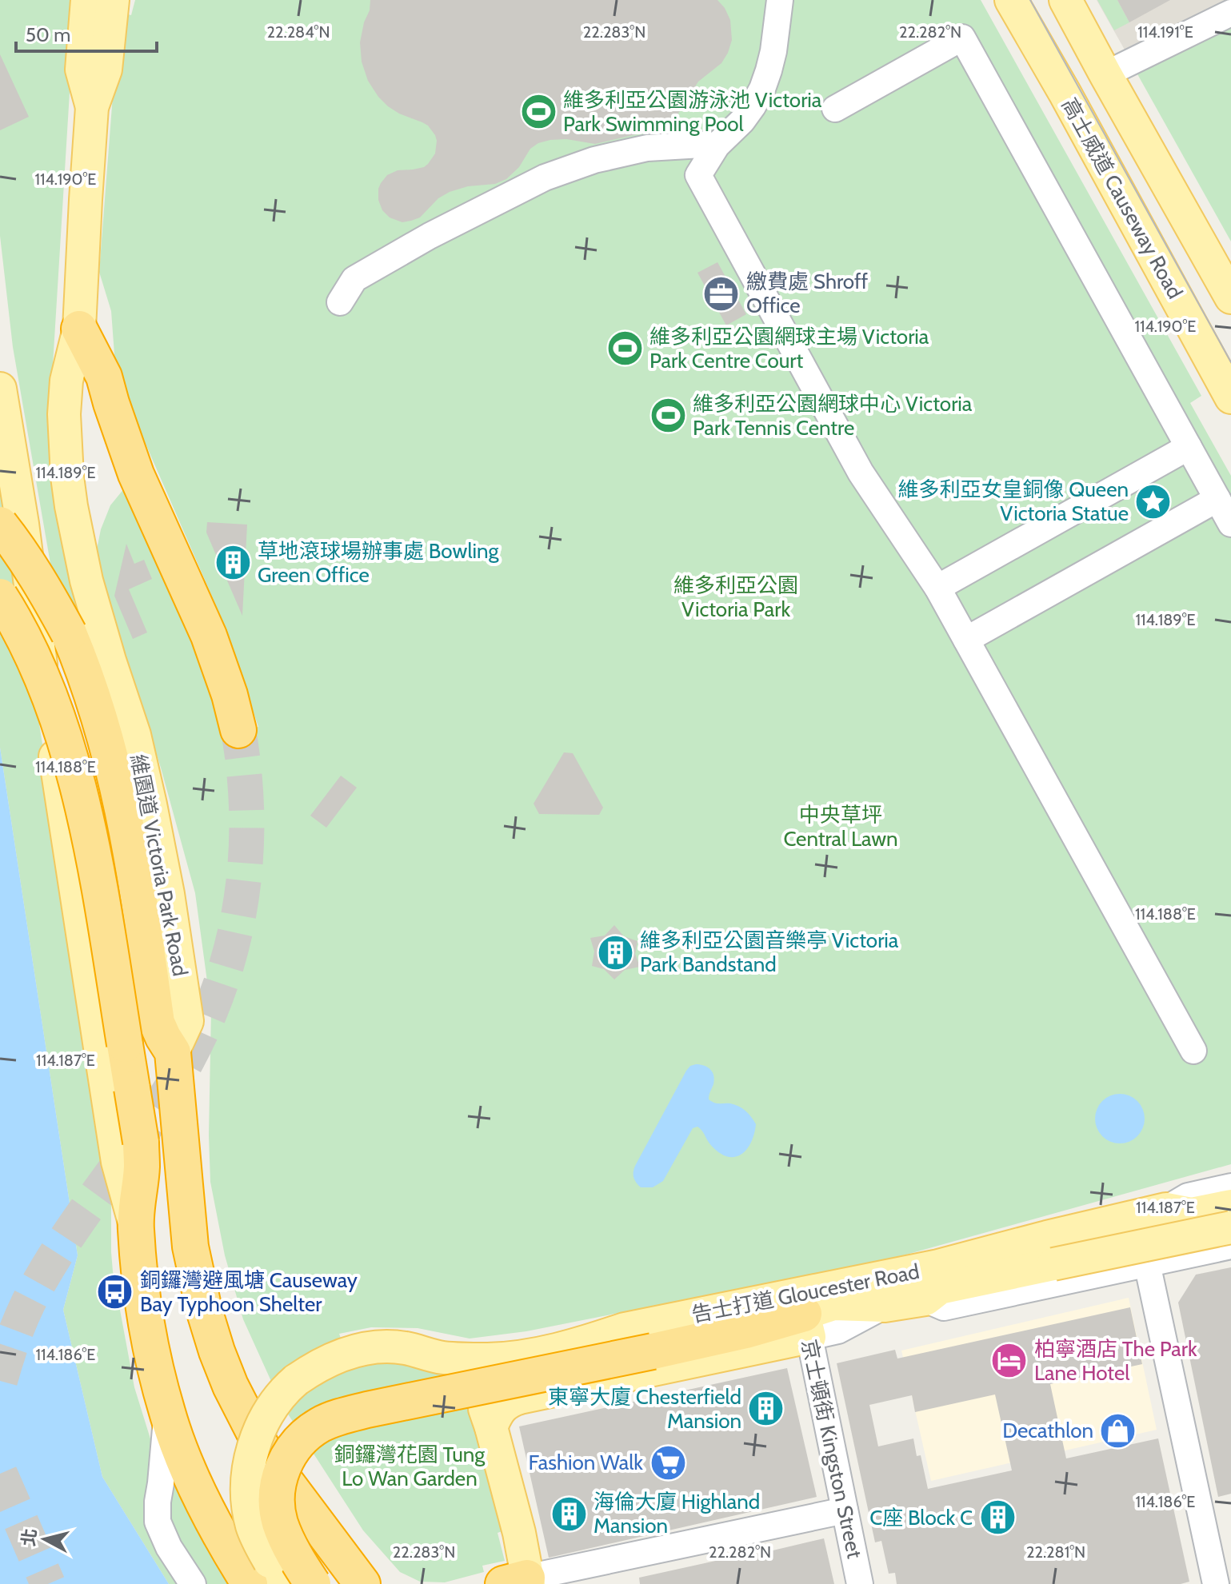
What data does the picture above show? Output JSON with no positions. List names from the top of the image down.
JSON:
{
  "streets": {
    "highway": ["維園道 Victoria Park Road"],
    "main road": ["高士威道 Causeway Road", "告士打道 Gloucester Road"],
    "street": ["京士頓街 Kingston Street"]
  },
  "crossings": [
    ["告士打道 Gloucester Road", "京士頓街 Kingston Street"]
  ],
  "parks": ["維多利亞公園 Victoria Park", "中央草坪 Central Lawn", "銅鑼灣花園 Tung Lo Wan Garden"],
  "places": {
    "sports": ["維多利亞公園游泳池 Victoria Park Swimming Pool", "維多利亞公園網球主場 Victoria Park Centre Court", "維多利亞公園網球中心 Victoria Park Tennis Centre"],
    "office": ["繳費處 Shroff Office"],
    "place": ["維多利亞女皇銅像 Queen Victoria Statue"],
    "building": [
      "草地滾球場辦事處 Bowling Green Office",
      "維多利亞公園音樂亭 Victoria Park Bandstand",
      "東寧大廈 Chesterfield Mansion",
      "海倫大廈 Highland Mansion",
      "C座 Block C"
    ],
    "bus stop": ["銅鑼灣避風塘 Causeway Bay Typhoon Shelter"],
    "hotel": ["柏寧酒店 The Park Lane Hotel"],
    "shop": ["Decathlon"],
    "supermarket": ["Fashion Walk"]
  },
  "scale_bar": "50 m",
  "north": "left",
  "coordinates": [
    "22.284°N",
    "22.283°N",
    "22.282°N",
    "114.191°E",
    "114.190°E",
    "114.189°E",
    "114.188°E",
    "114.187°E",
    "114.186°E",
    "22.281°N"
  ]
}
